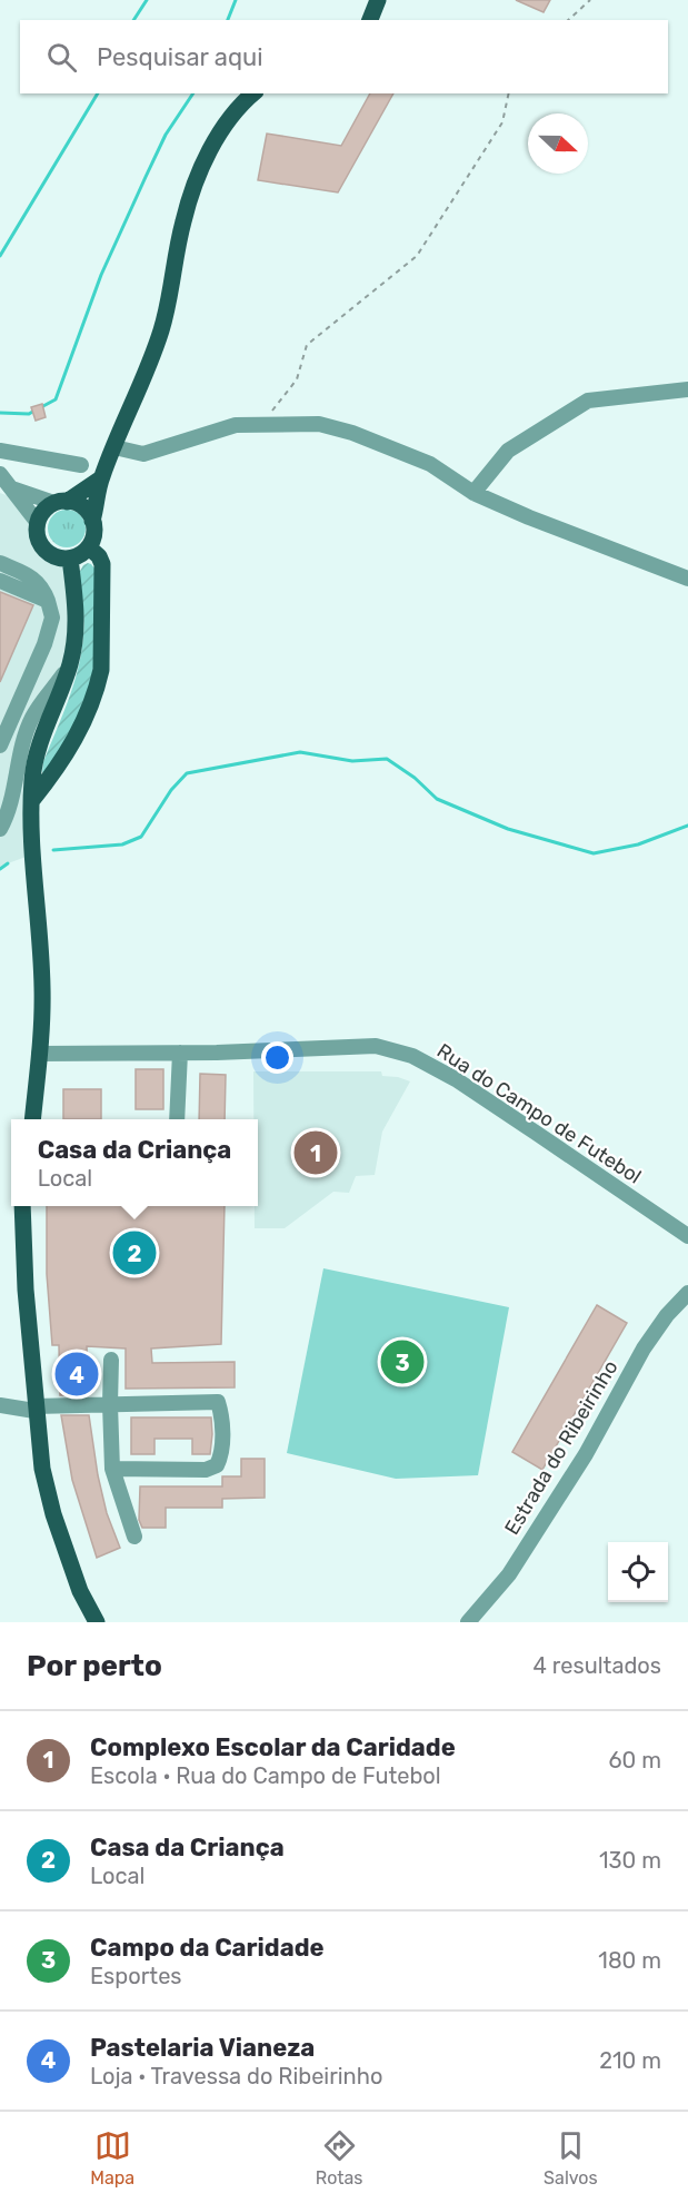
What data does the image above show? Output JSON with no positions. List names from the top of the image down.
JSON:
{
  "streets": {
    "street": ["Rua do Campo de Futebol", "Estrada do Ribeirinho"]
  },
  "north": "right",
  "page": {
    "search": "Pesquisar aqui",
    "popup": ["Casa da Criança", "Local"],
    "pins": [
      "1",
      "2",
      "3",
      "4"
    ],
    "heading": ["Por perto", "4 resultados"],
    "list": [
      {
        "mark": "1",
        "name": "Complexo Escolar da Caridade",
        "note": "Escola · Rua do Campo de Futebol",
        "value": "60 m"
      },
      {
        "mark": "2",
        "name": "Casa da Criança",
        "note": "Local",
        "value": "130 m"
      },
      {
        "mark": "3",
        "name": "Campo da Caridade",
        "note": "Esportes",
        "value": "180 m"
      },
      {
        "mark": "4",
        "name": "Pastelaria Vianeza",
        "note": "Loja · Travessa do Ribeirinho",
        "value": "210 m"
      }
    ],
    "nav": ["Mapa", "Rotas", "Salvos"]
  }
}
